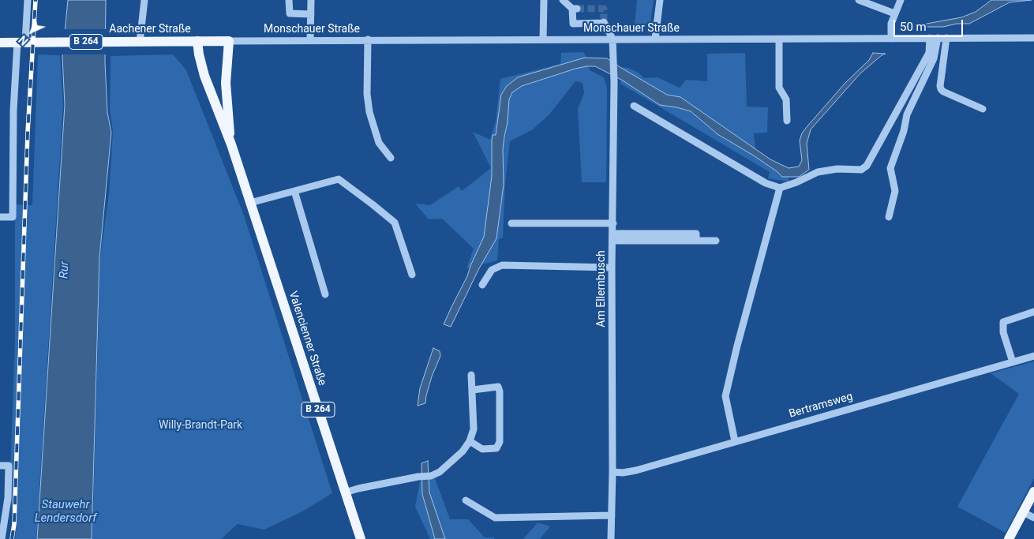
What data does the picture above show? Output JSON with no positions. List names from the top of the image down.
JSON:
{
  "streets": {
    "main road": ["Aachener Straße", "B 264", "Valencienner Straße"],
    "street": ["Monschauer Straße", "Am Ellernbusch", "Bertramsweg"]
  },
  "crossings": [
    ["Monschauer Straße", "Aachener Straße"],
    ["Monschauer Straße", "Am Ellernbusch"],
    ["Monschauer Straße", "Valencienner Straße"],
    ["Aachener Straße", "Valencienner Straße"],
    ["Am Ellernbusch", "Bertramsweg"]
  ],
  "water": ["Rur", "Stauwehr Lendersdorf"],
  "parks": ["Willy-Brandt-Park"],
  "scale_bar": "50 m",
  "north": "bottom left"
}
